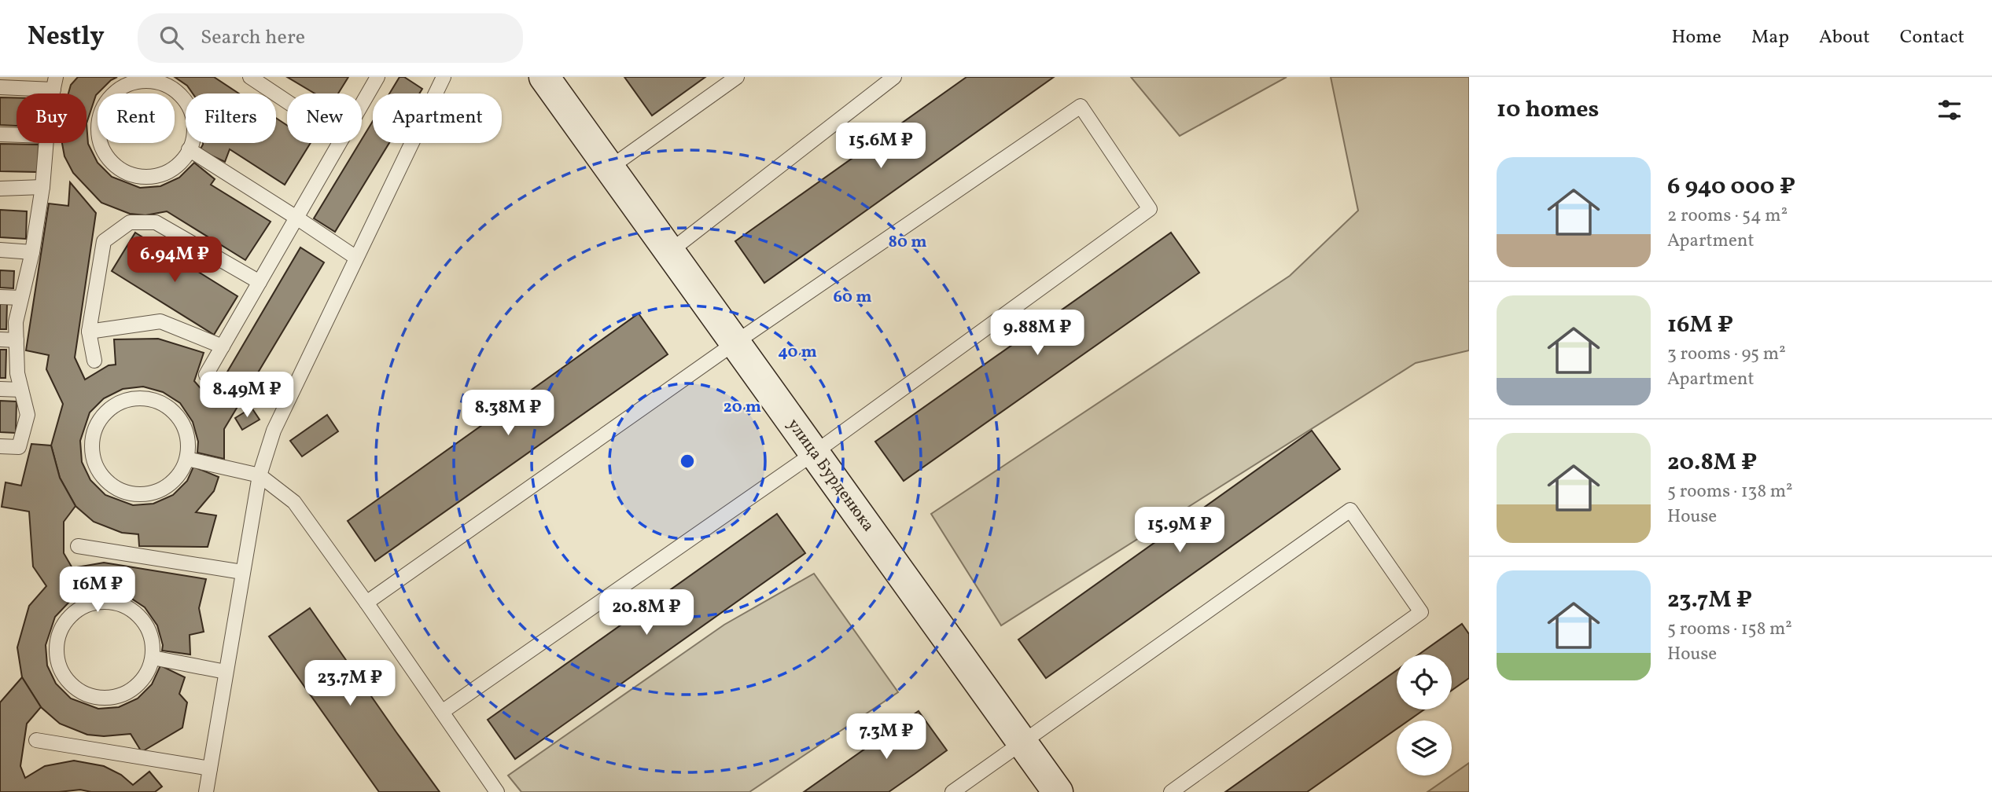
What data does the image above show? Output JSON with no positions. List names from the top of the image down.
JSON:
{
  "streets": {
    "street": ["улица Бурденюка"]
  },
  "page": {
    "header": "Nestly",
    "search": "Search here",
    "nav": [
      "Home",
      "Map",
      "About",
      "Contact"
    ],
    "heading": "10 homes",
    "chip": [
      "Buy",
      "Rent",
      "Filters",
      "New",
      "Apartment"
    ],
    "price": [
      "15.6M ₽",
      "6.94M ₽",
      "9.88M ₽",
      "8.49M ₽",
      "8.38M ₽",
      "15.9M ₽",
      "16M ₽",
      "20.8M ₽",
      "23.7M ₽",
      "7.3M ₽"
    ],
    "list": [
      {
        "name": "6 940 000 ₽",
        "note": "2 rooms · 54 m² · Apartment"
      },
      {
        "name": "16M ₽",
        "note": "3 rooms · 95 m² · Apartment"
      },
      {
        "name": "20.8M ₽",
        "note": "5 rooms · 138 m² · House"
      },
      {
        "name": "23.7M ₽",
        "note": "5 rooms · 158 m² · House"
      }
    ]
  },
  "rings": [
    "80 m",
    "60 m",
    "40 m",
    "20 m"
  ]
}
